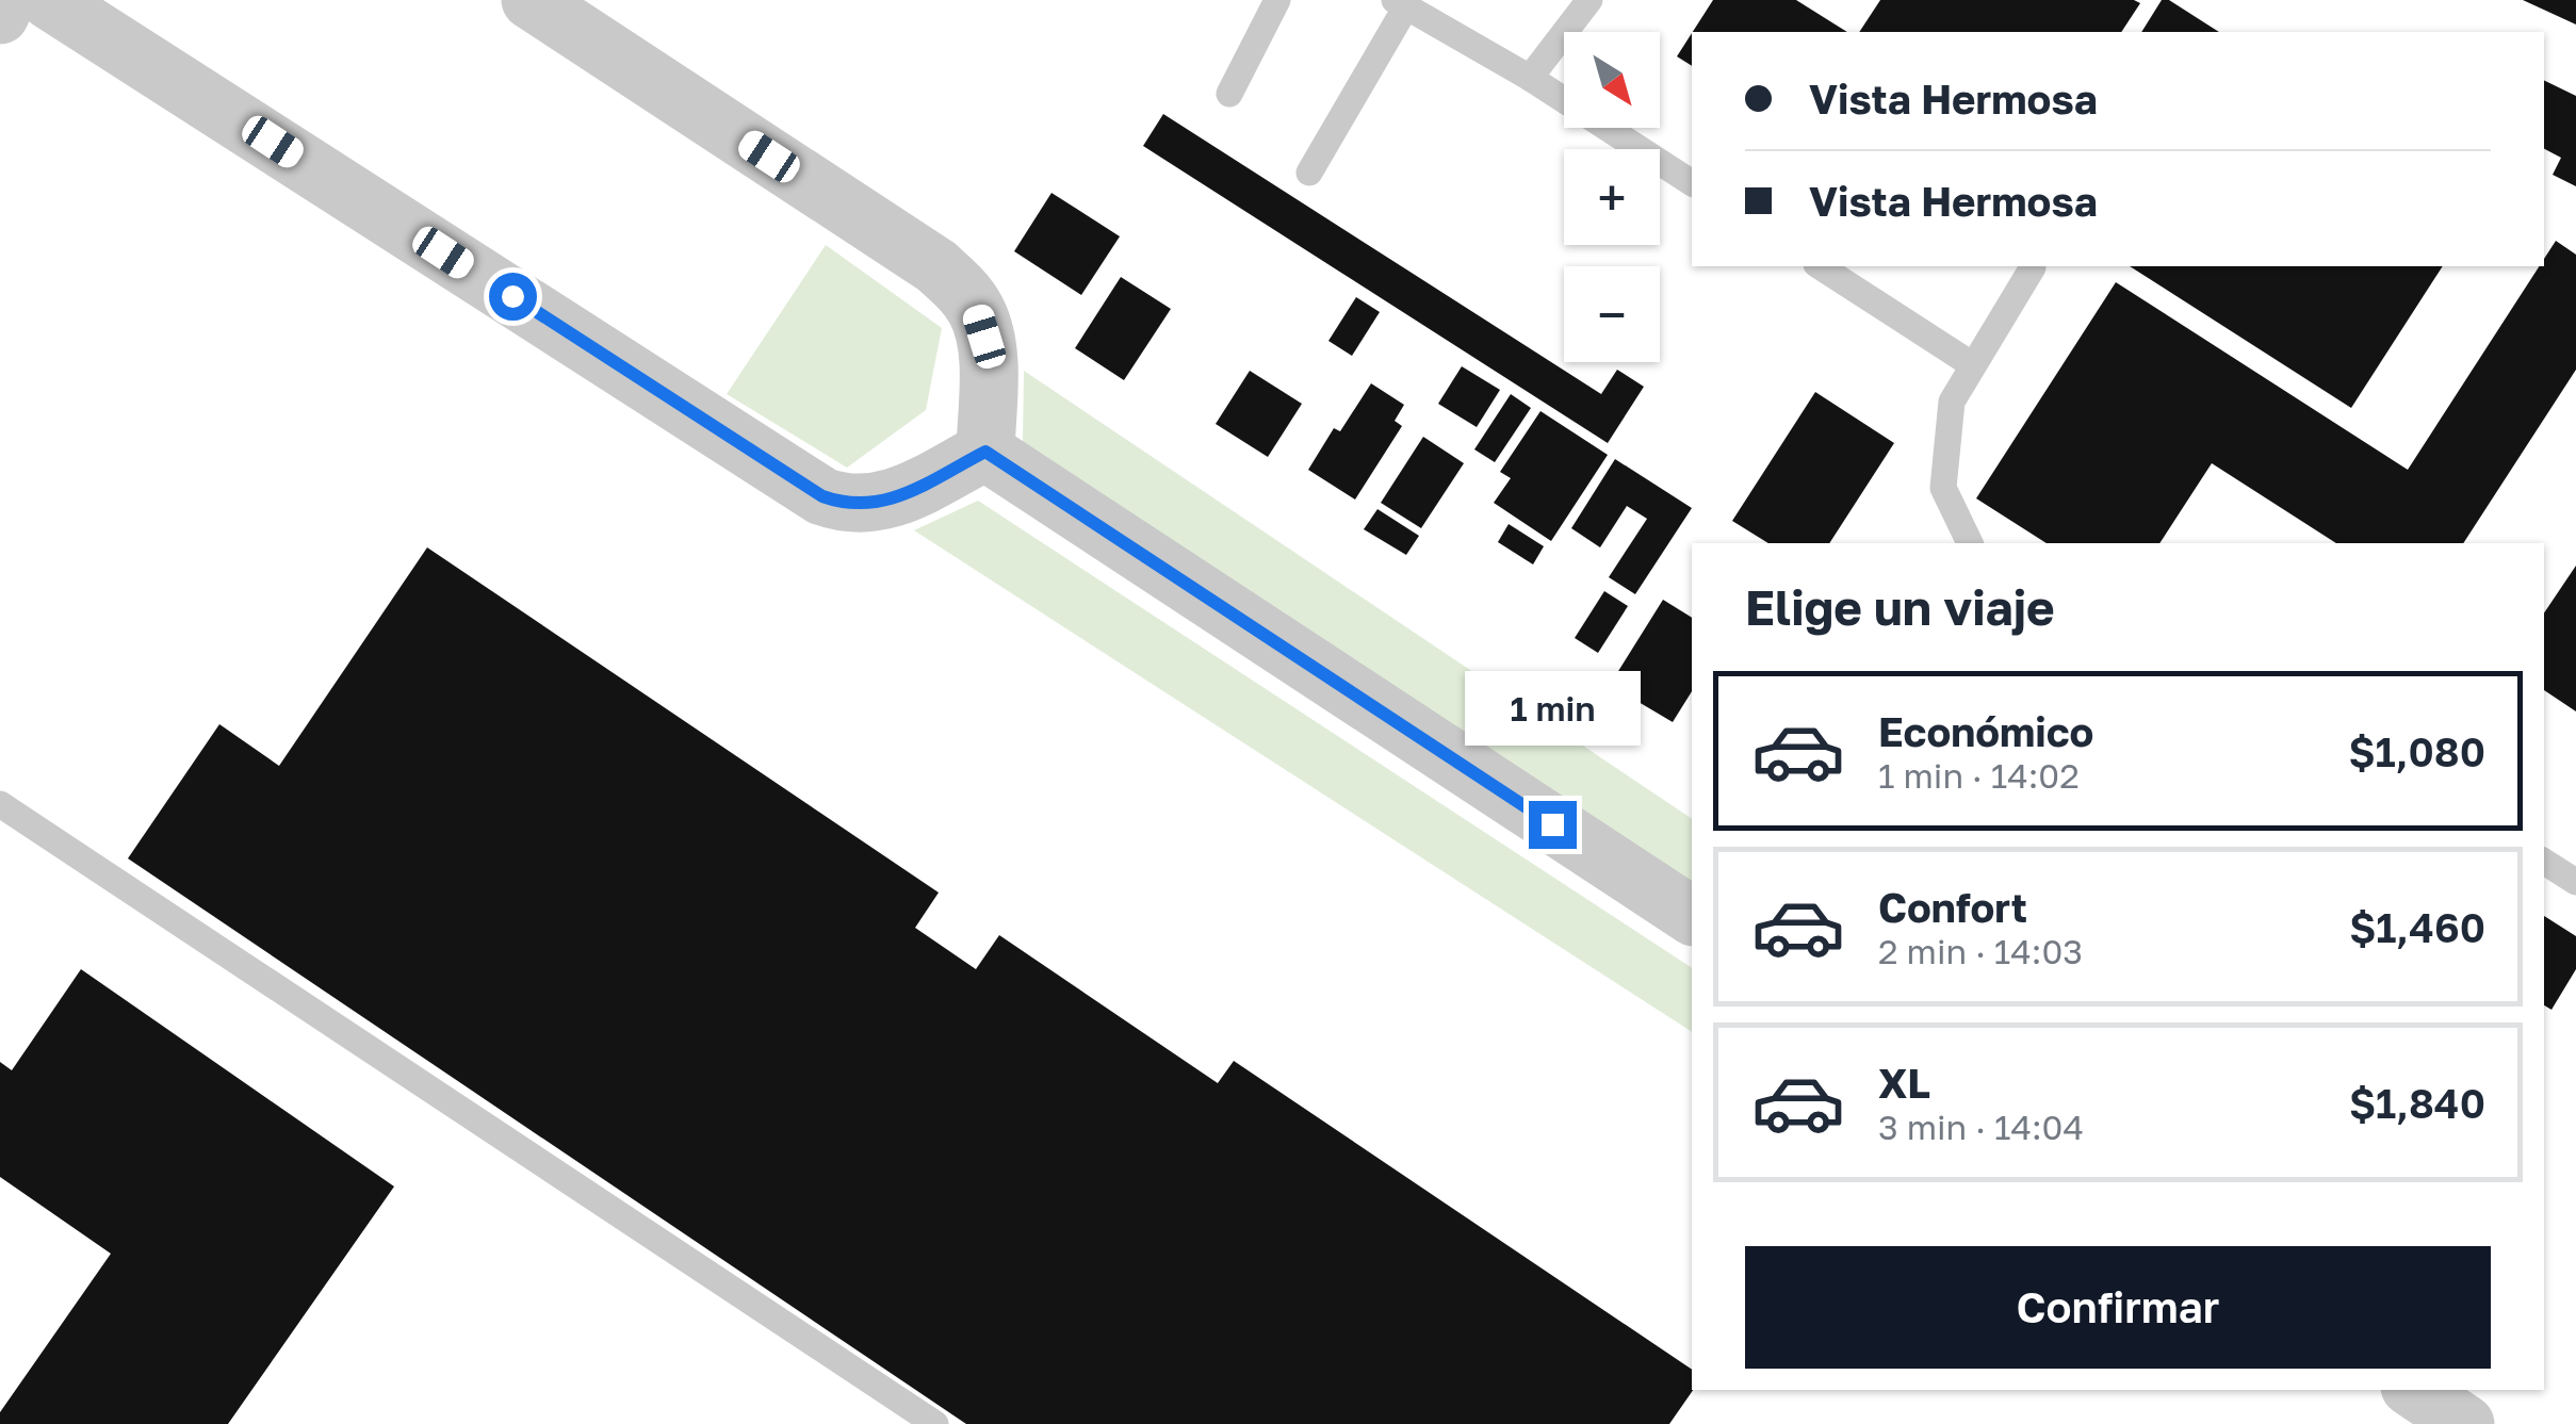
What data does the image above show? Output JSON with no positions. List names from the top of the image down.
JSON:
{
  "north": "bottom right",
  "page": {
    "map_buttons": ["+", "−"],
    "banner": ["Vista Hermosa", "Vista Hermosa"],
    "heading": "Elige un viaje",
    "bubble": "1 min",
    "list": [
      {
        "name": "Económico",
        "note": "1 min · 14:02",
        "value": "$1,080"
      },
      {
        "name": "Confort",
        "note": "2 min · 14:03",
        "value": "$1,460"
      },
      {
        "name": "XL",
        "note": "3 min · 14:04",
        "value": "$1,840"
      }
    ],
    "buttons": "Confirmar"
  }
}
